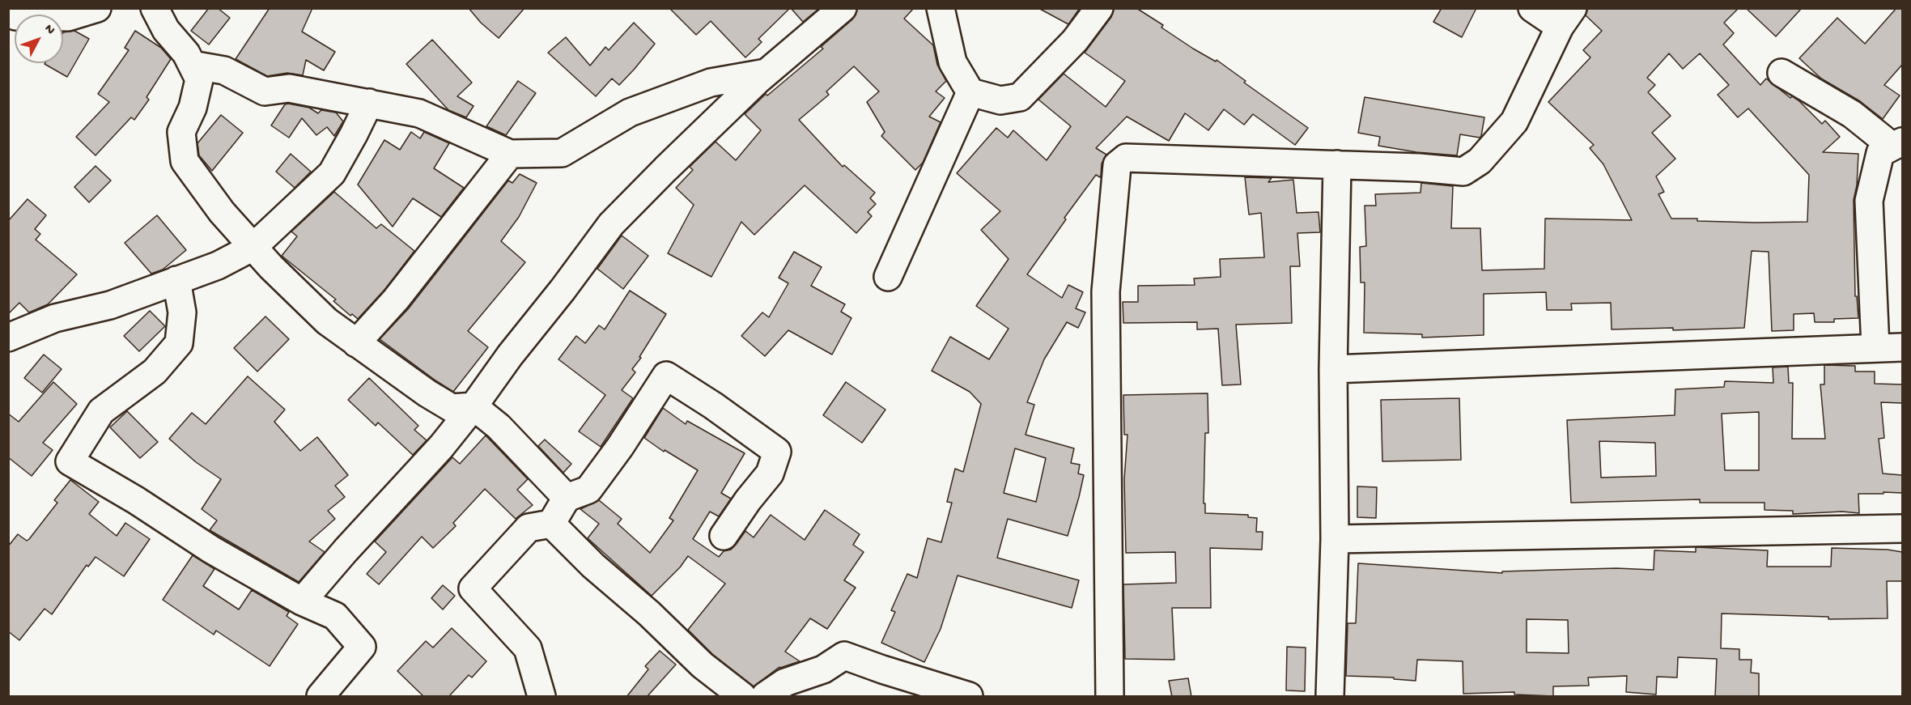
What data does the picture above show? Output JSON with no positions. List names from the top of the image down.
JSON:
{
  "north": "top right"
}
